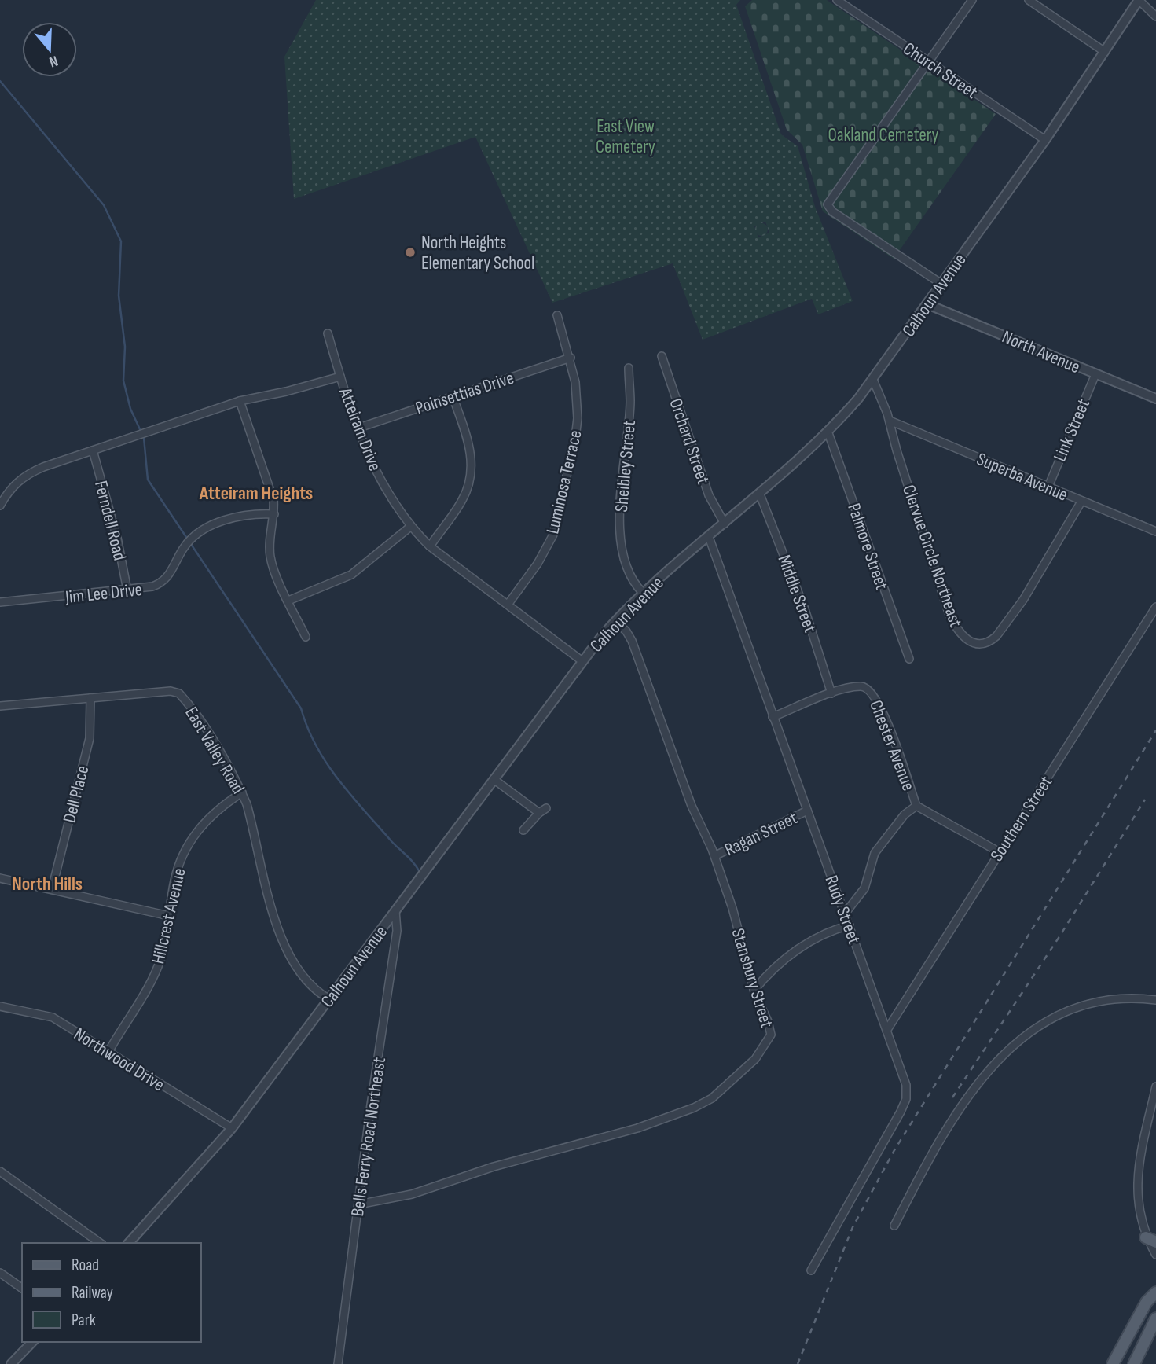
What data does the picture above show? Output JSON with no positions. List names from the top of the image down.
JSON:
{
  "streets": {
    "street": [
      "Church Street",
      "Calhoun Avenue",
      "North Avenue",
      "Poinsettias Drive",
      "Atteiram Drive",
      "Link Street",
      "Orchard Street",
      "Sheibley Street",
      "Superba Avenue",
      "Luminosa Terrace",
      "Ferndell Road",
      "Palmore Street",
      "Clervue Circle Northeast",
      "Jim Lee Drive",
      "Middle Street",
      "Chester Avenue",
      "East Valley Road",
      "Dell Place",
      "Southern Street",
      "Ragan Street",
      "Rudy Street",
      "Hillcrest Avenue",
      "Stansbury Street",
      "Northwood Drive",
      "Bells Ferry Road Northeast"
    ]
  },
  "crossings": [
    ["Church Street", "Calhoun Avenue"],
    ["Calhoun Avenue", "North Avenue"],
    ["Calhoun Avenue", "Atteiram Drive"],
    ["Calhoun Avenue", "Orchard Street"],
    ["Calhoun Avenue", "Sheibley Street"],
    ["Calhoun Avenue", "Palmore Street"],
    ["Calhoun Avenue", "Clervue Circle Northeast"],
    ["Calhoun Avenue", "Middle Street"],
    ["Calhoun Avenue", "East Valley Road"],
    ["Calhoun Avenue", "Rudy Street"],
    ["Calhoun Avenue", "Stansbury Street"],
    ["Calhoun Avenue", "Northwood Drive"],
    ["Calhoun Avenue", "Bells Ferry Road Northeast"],
    ["North Avenue", "Link Street"],
    ["Poinsettias Drive", "Atteiram Drive"],
    ["Poinsettias Drive", "Luminosa Terrace"],
    ["Atteiram Drive", "Luminosa Terrace"],
    ["Atteiram Drive", "Ferndell Road"],
    ["Link Street", "Superba Avenue"],
    ["Superba Avenue", "Clervue Circle Northeast"],
    ["Ferndell Road", "Jim Lee Drive"],
    ["Middle Street", "Chester Avenue"],
    ["Chester Avenue", "Southern Street"],
    ["East Valley Road", "Dell Place"],
    ["East Valley Road", "Hillcrest Avenue"],
    ["Southern Street", "Rudy Street"],
    ["Ragan Street", "Rudy Street"],
    ["Ragan Street", "Stansbury Street"],
    ["Hillcrest Avenue", "Northwood Drive"],
    ["Stansbury Street", "Bells Ferry Road Northeast"]
  ],
  "districts": ["Atteiram Heights", "North Hills"],
  "parks": ["East View Cemetery", "Oakland Cemetery"],
  "places": ["North Heights Elementary School"],
  "legend": ["Road", "Railway", "Park"],
  "north": "bottom"
}
